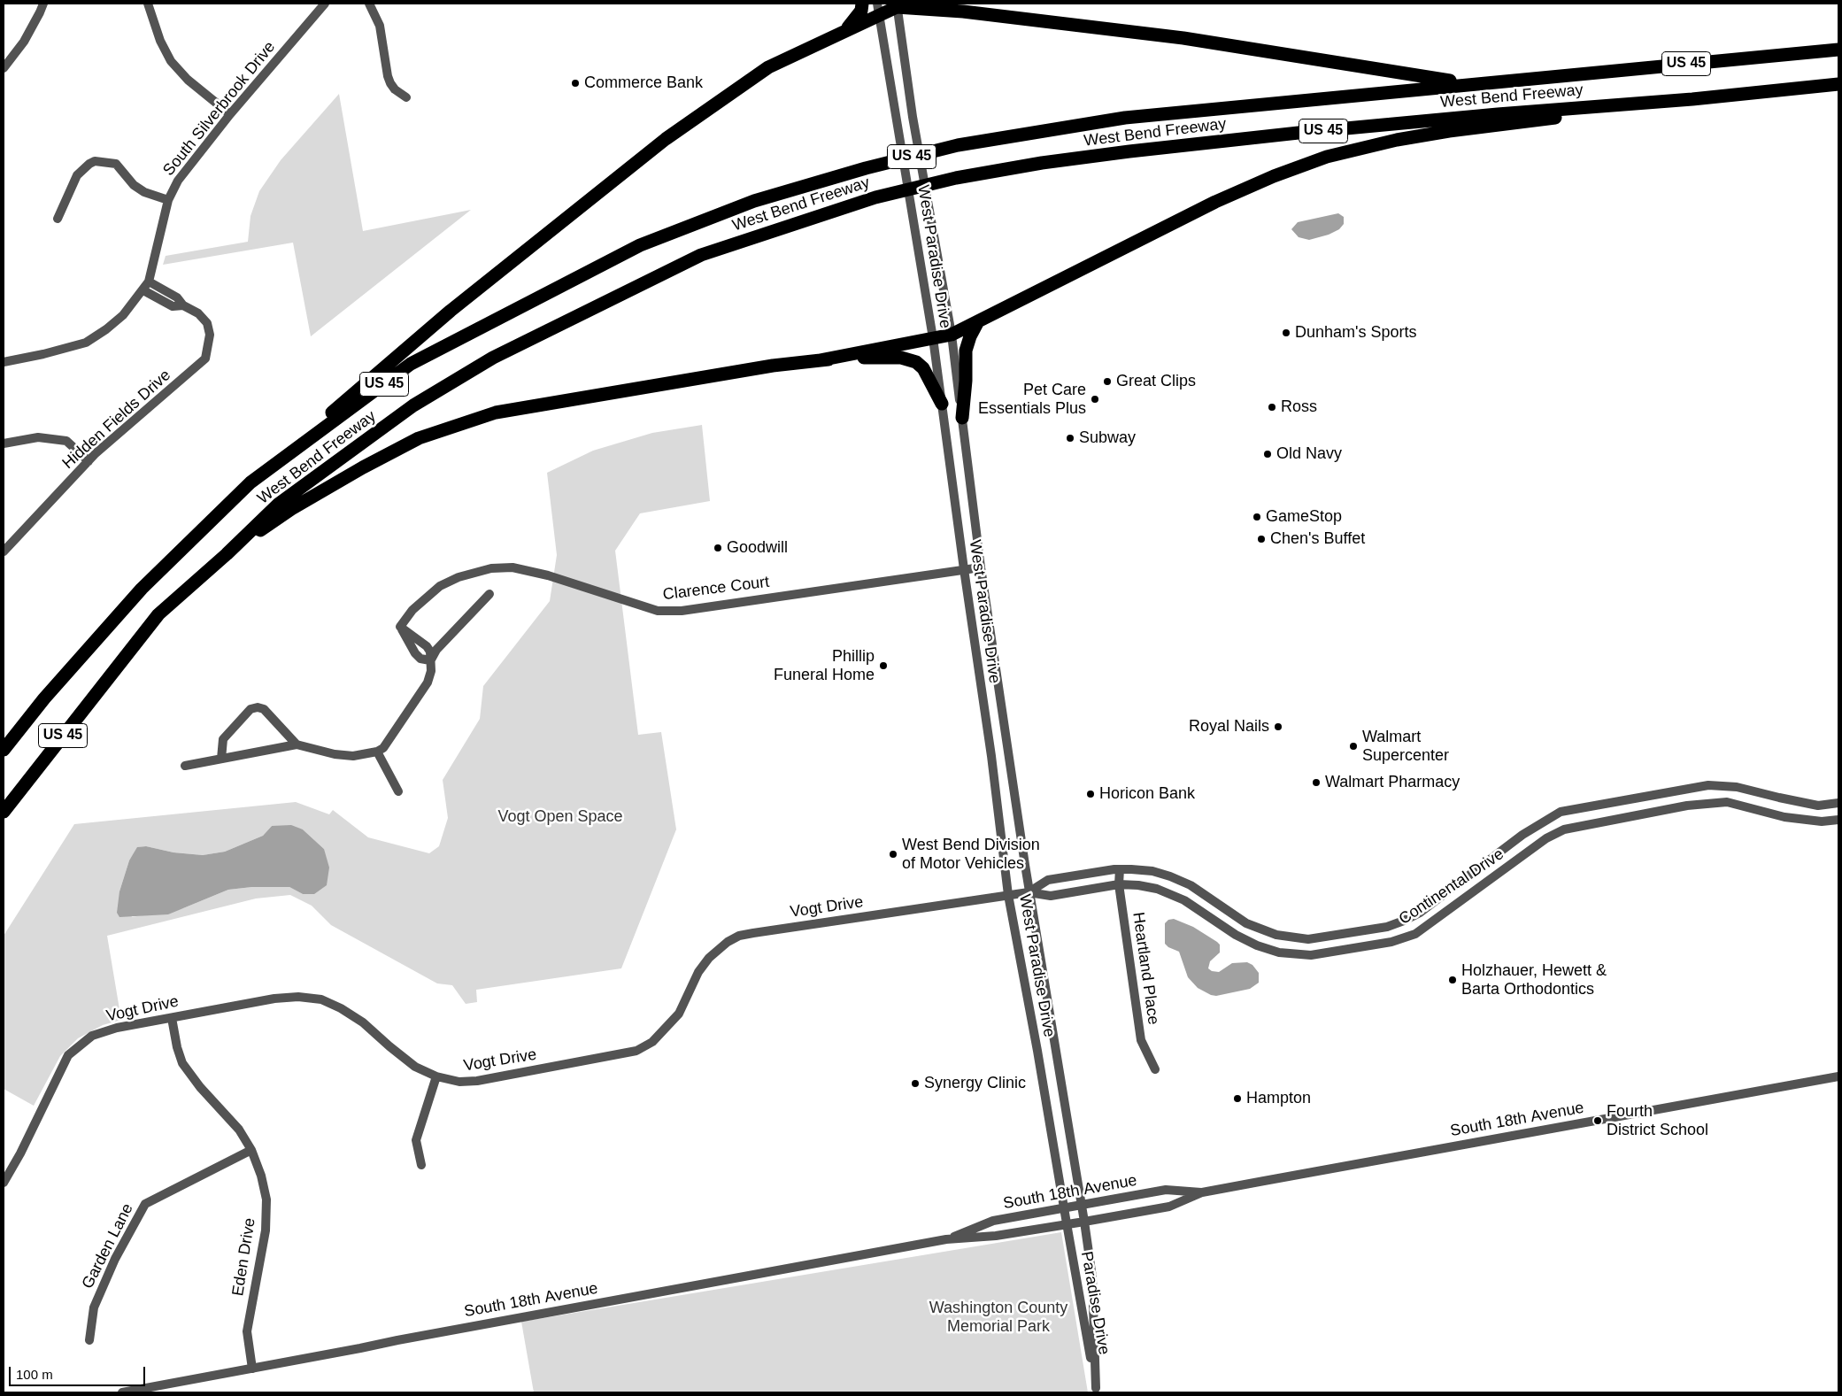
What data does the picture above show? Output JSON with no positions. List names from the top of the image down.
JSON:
{
  "streets": {
    "highway": ["US 45", "West Bend Freeway"],
    "street": [
      "South Silverbrook Drive",
      "West Paradise Drive",
      "Hidden Fields Drive",
      "Clarence Court",
      "Continental Drive",
      "Vogt Drive",
      "Heartland Place",
      "South 18th Avenue",
      "Garden Lane",
      "Eden Drive",
      "Paradise Drive"
    ]
  },
  "crossings": [
    ["South Silverbrook Drive", "Hidden Fields Drive"],
    ["West Paradise Drive", "Clarence Court"],
    ["West Paradise Drive", "Continental Drive"],
    ["West Paradise Drive", "Vogt Drive"],
    ["West Paradise Drive", "South 18th Avenue"],
    ["West Paradise Drive", "Paradise Drive"],
    ["Continental Drive", "Vogt Drive"],
    ["Continental Drive", "Heartland Place"],
    ["Vogt Drive", "Eden Drive"],
    ["South 18th Avenue", "Eden Drive"],
    ["South 18th Avenue", "Paradise Drive"],
    ["Garden Lane", "Eden Drive"]
  ],
  "parks": ["Vogt Open Space", "Washington County Memorial Park"],
  "places": [
    "Commerce Bank",
    "Dunham's Sports",
    "Great Clips",
    "Pet Care Essentials Plus",
    "Ross",
    "Subway",
    "Old Navy",
    "GameStop",
    "Chen's Buffet",
    "Goodwill",
    "Phillip Funeral Home",
    "Royal Nails",
    "Walmart Supercenter",
    "Walmart Pharmacy",
    "Horicon Bank",
    "West Bend Division of Motor Vehicles",
    "Holzhauer, Hewett & Barta Orthodontics",
    "Synergy Clinic",
    "Hampton",
    "Fourth District School"
  ],
  "scale_bar": "100 m"
}
